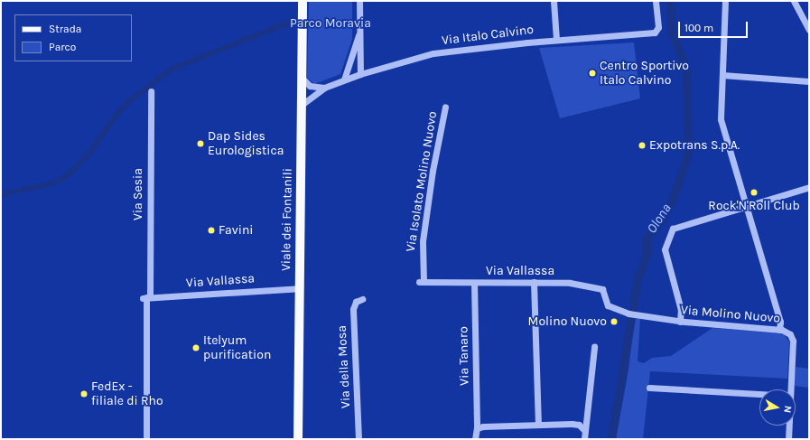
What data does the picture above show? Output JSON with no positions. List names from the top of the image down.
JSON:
{
  "streets": {
    "main road": ["Viale dei Fontanili"],
    "street": [
      "Via Italo Calvino",
      "Via Isolato Molino Nuovo",
      "Via Sesia",
      "Via Vallassa",
      "Via Molino Nuovo",
      "Via Tanaro",
      "Via della Mosa"
    ]
  },
  "crossings": [
    ["Via Italo Calvino", "Viale dei Fontanili"],
    ["Via Isolato Molino Nuovo", "Via Vallassa"],
    ["Via Sesia", "Via Vallassa"],
    ["Viale dei Fontanili", "Via Vallassa"],
    ["Via Vallassa", "Via Molino Nuovo"],
    ["Via Vallassa", "Via Tanaro"]
  ],
  "water": ["Olona"],
  "parks": ["Parco Moravia"],
  "places": [
    "Centro Sportivo Italo Calvino",
    "Dap Sides Eurologistica",
    "Expotrans S.p.A.",
    "Rock'N'Roll Club",
    "Favini",
    "Molino Nuovo",
    "Itelyum purification",
    "FedEx - filiale di Rho"
  ],
  "legend": ["Strada", "Parco"],
  "scale_bar": "100 m",
  "north": "right"
}
